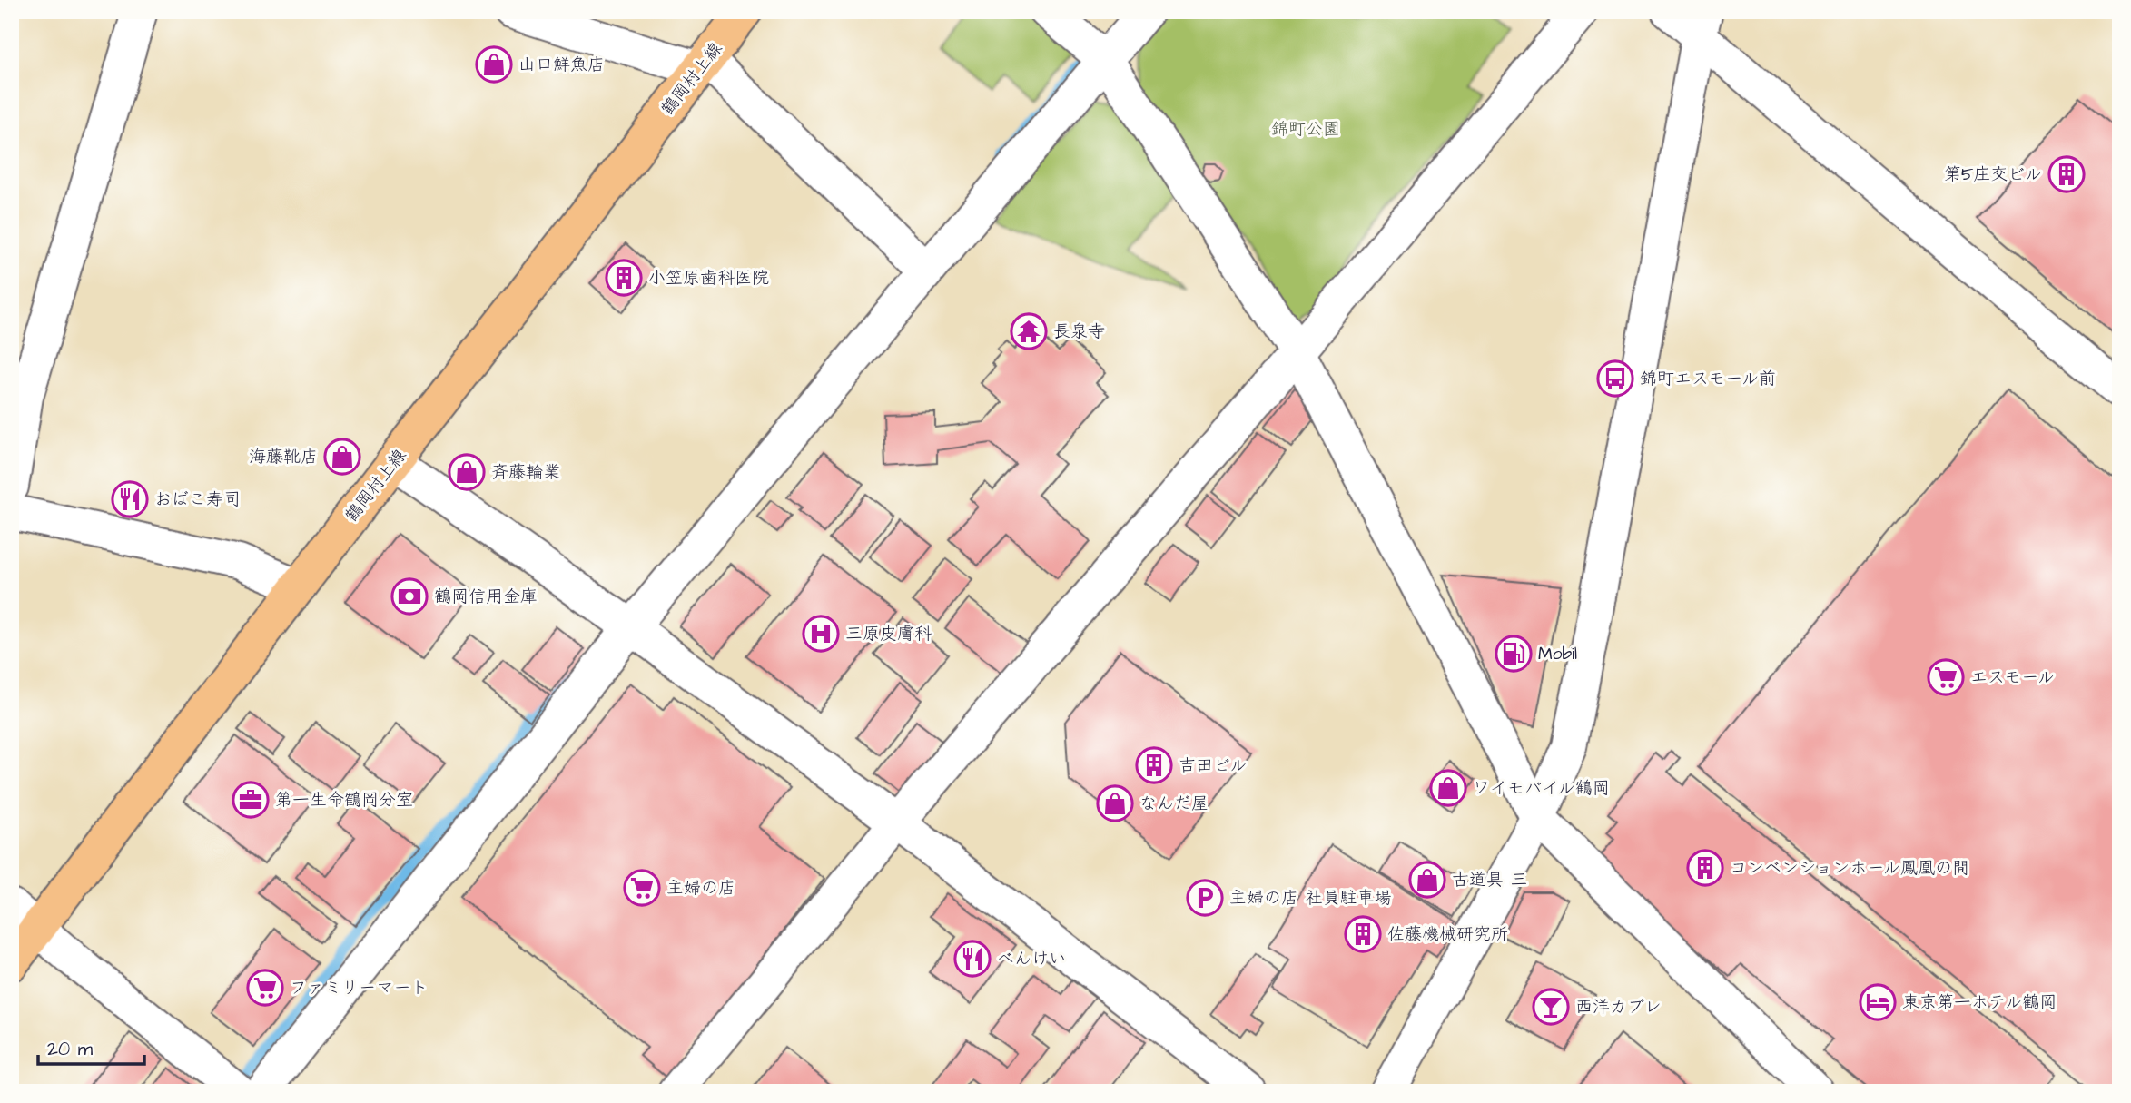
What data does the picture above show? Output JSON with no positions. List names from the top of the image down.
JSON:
{
  "streets": {
    "main road": ["鶴岡村上線"]
  },
  "parks": ["錦町公園"],
  "places": {
    "shop": [
      "山口鮮魚店",
      "海藤靴店",
      "斉藤輪業",
      "ワイモバイル鶴岡",
      "なんだ屋",
      "古道具 三"
    ],
    "building": [
      "第5庄交ビル",
      "小笠原歯科医院",
      "吉田ビル",
      "コンベンションホール鳳凰の間",
      "佐藤機械研究所"
    ],
    "temple": ["長泉寺"],
    "bus stop": ["錦町エスモール前"],
    "restaurant": ["おばこ寿司", "べんけい"],
    "bank": ["鶴岡信用金庫"],
    "hospital": ["三原皮膚科"],
    "fuel station": ["Mobil"],
    "supermarket": ["エスモール", "主婦の店", "ファミリーマート"],
    "office": ["第一生命鶴岡分室"],
    "parking": ["主婦の店 社員駐車場"],
    "hotel": ["東京第一ホテル鶴岡"],
    "bar": ["西洋カブレ"]
  },
  "scale_bar": "20 m"
}
